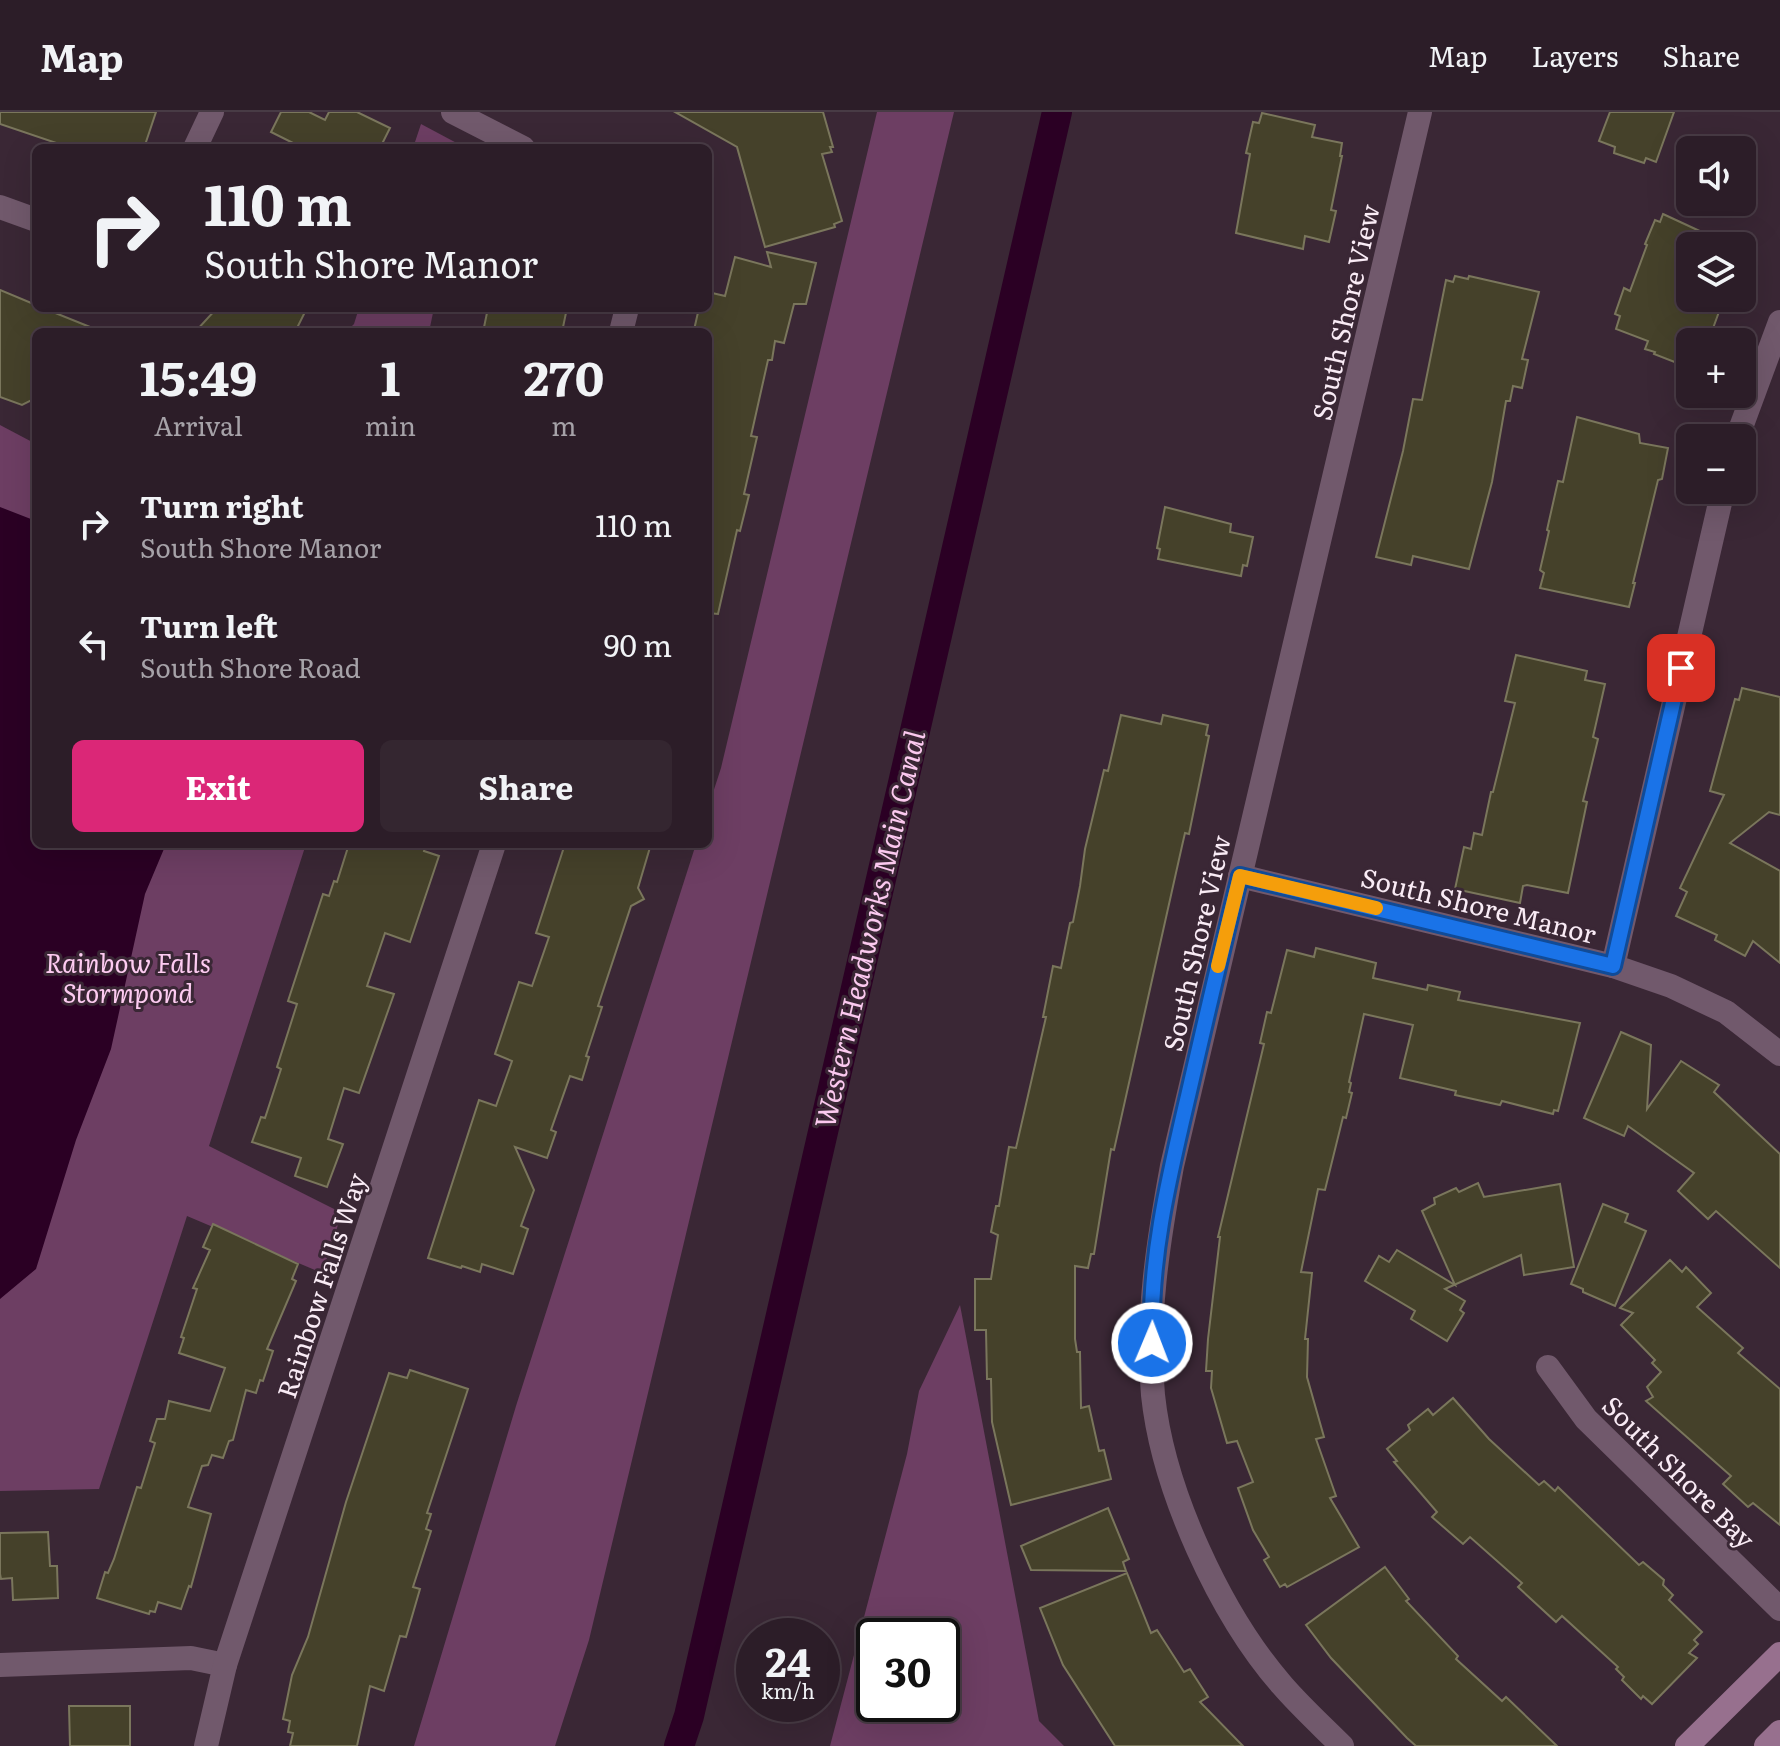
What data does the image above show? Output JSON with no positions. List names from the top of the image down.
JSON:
{
  "streets": {
    "street": [
      "South Shore View",
      "South Shore Manor",
      "Rainbow Falls Way",
      "South Shore Bay"
    ]
  },
  "crossings": [
    ["South Shore View", "South Shore Manor"]
  ],
  "water": ["Western Headworks Main Canal"],
  "parks": ["Rainbow Falls Stormpond"],
  "page": {
    "header": "Map",
    "nav": ["Map", "Layers", "Share"],
    "map_buttons": ["+", "−"],
    "turn": ["110 m", "South Shore Manor"],
    "eta": [
      "15:49",
      "Arrival",
      "1",
      "min",
      "270",
      "m"
    ],
    "list": [
      {
        "name": "Turn right",
        "note": "South Shore Manor",
        "value": "110 m"
      },
      {
        "name": "Turn left",
        "note": "South Shore Road",
        "value": "90 m"
      }
    ],
    "buttons": ["Exit", "Share"],
    "speed": "24 km/h",
    "limit": "30"
  }
}
